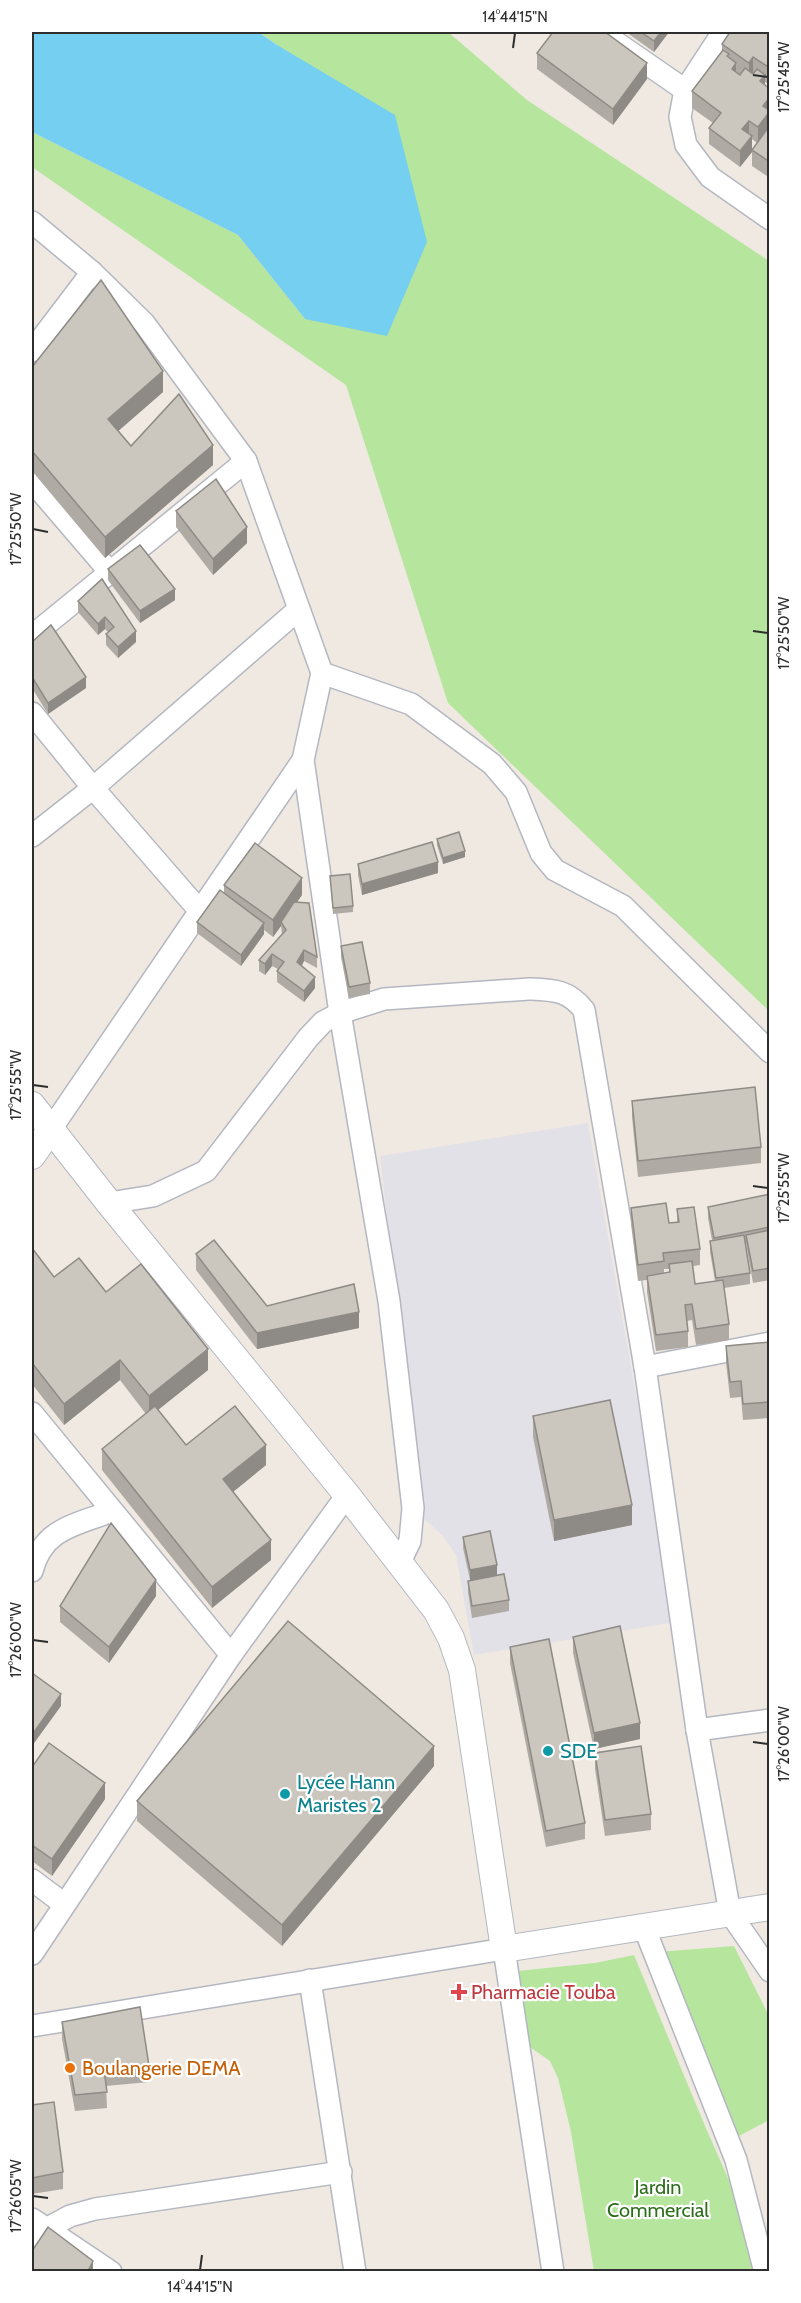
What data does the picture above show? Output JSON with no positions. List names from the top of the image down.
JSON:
{
  "parks": ["Jardin Commercial"],
  "places": {
    "other": ["SDE", "Lycée Hann Maristes 2", "Boulangerie DEMA"],
    "health": ["Pharmacie Touba"]
  },
  "coordinates": [
    "14°44'15\"N",
    "17°25'45\"W",
    "17°25'50\"W",
    "17°25'55\"W",
    "17°26'00\"W",
    "17°26'05\"W"
  ]
}
